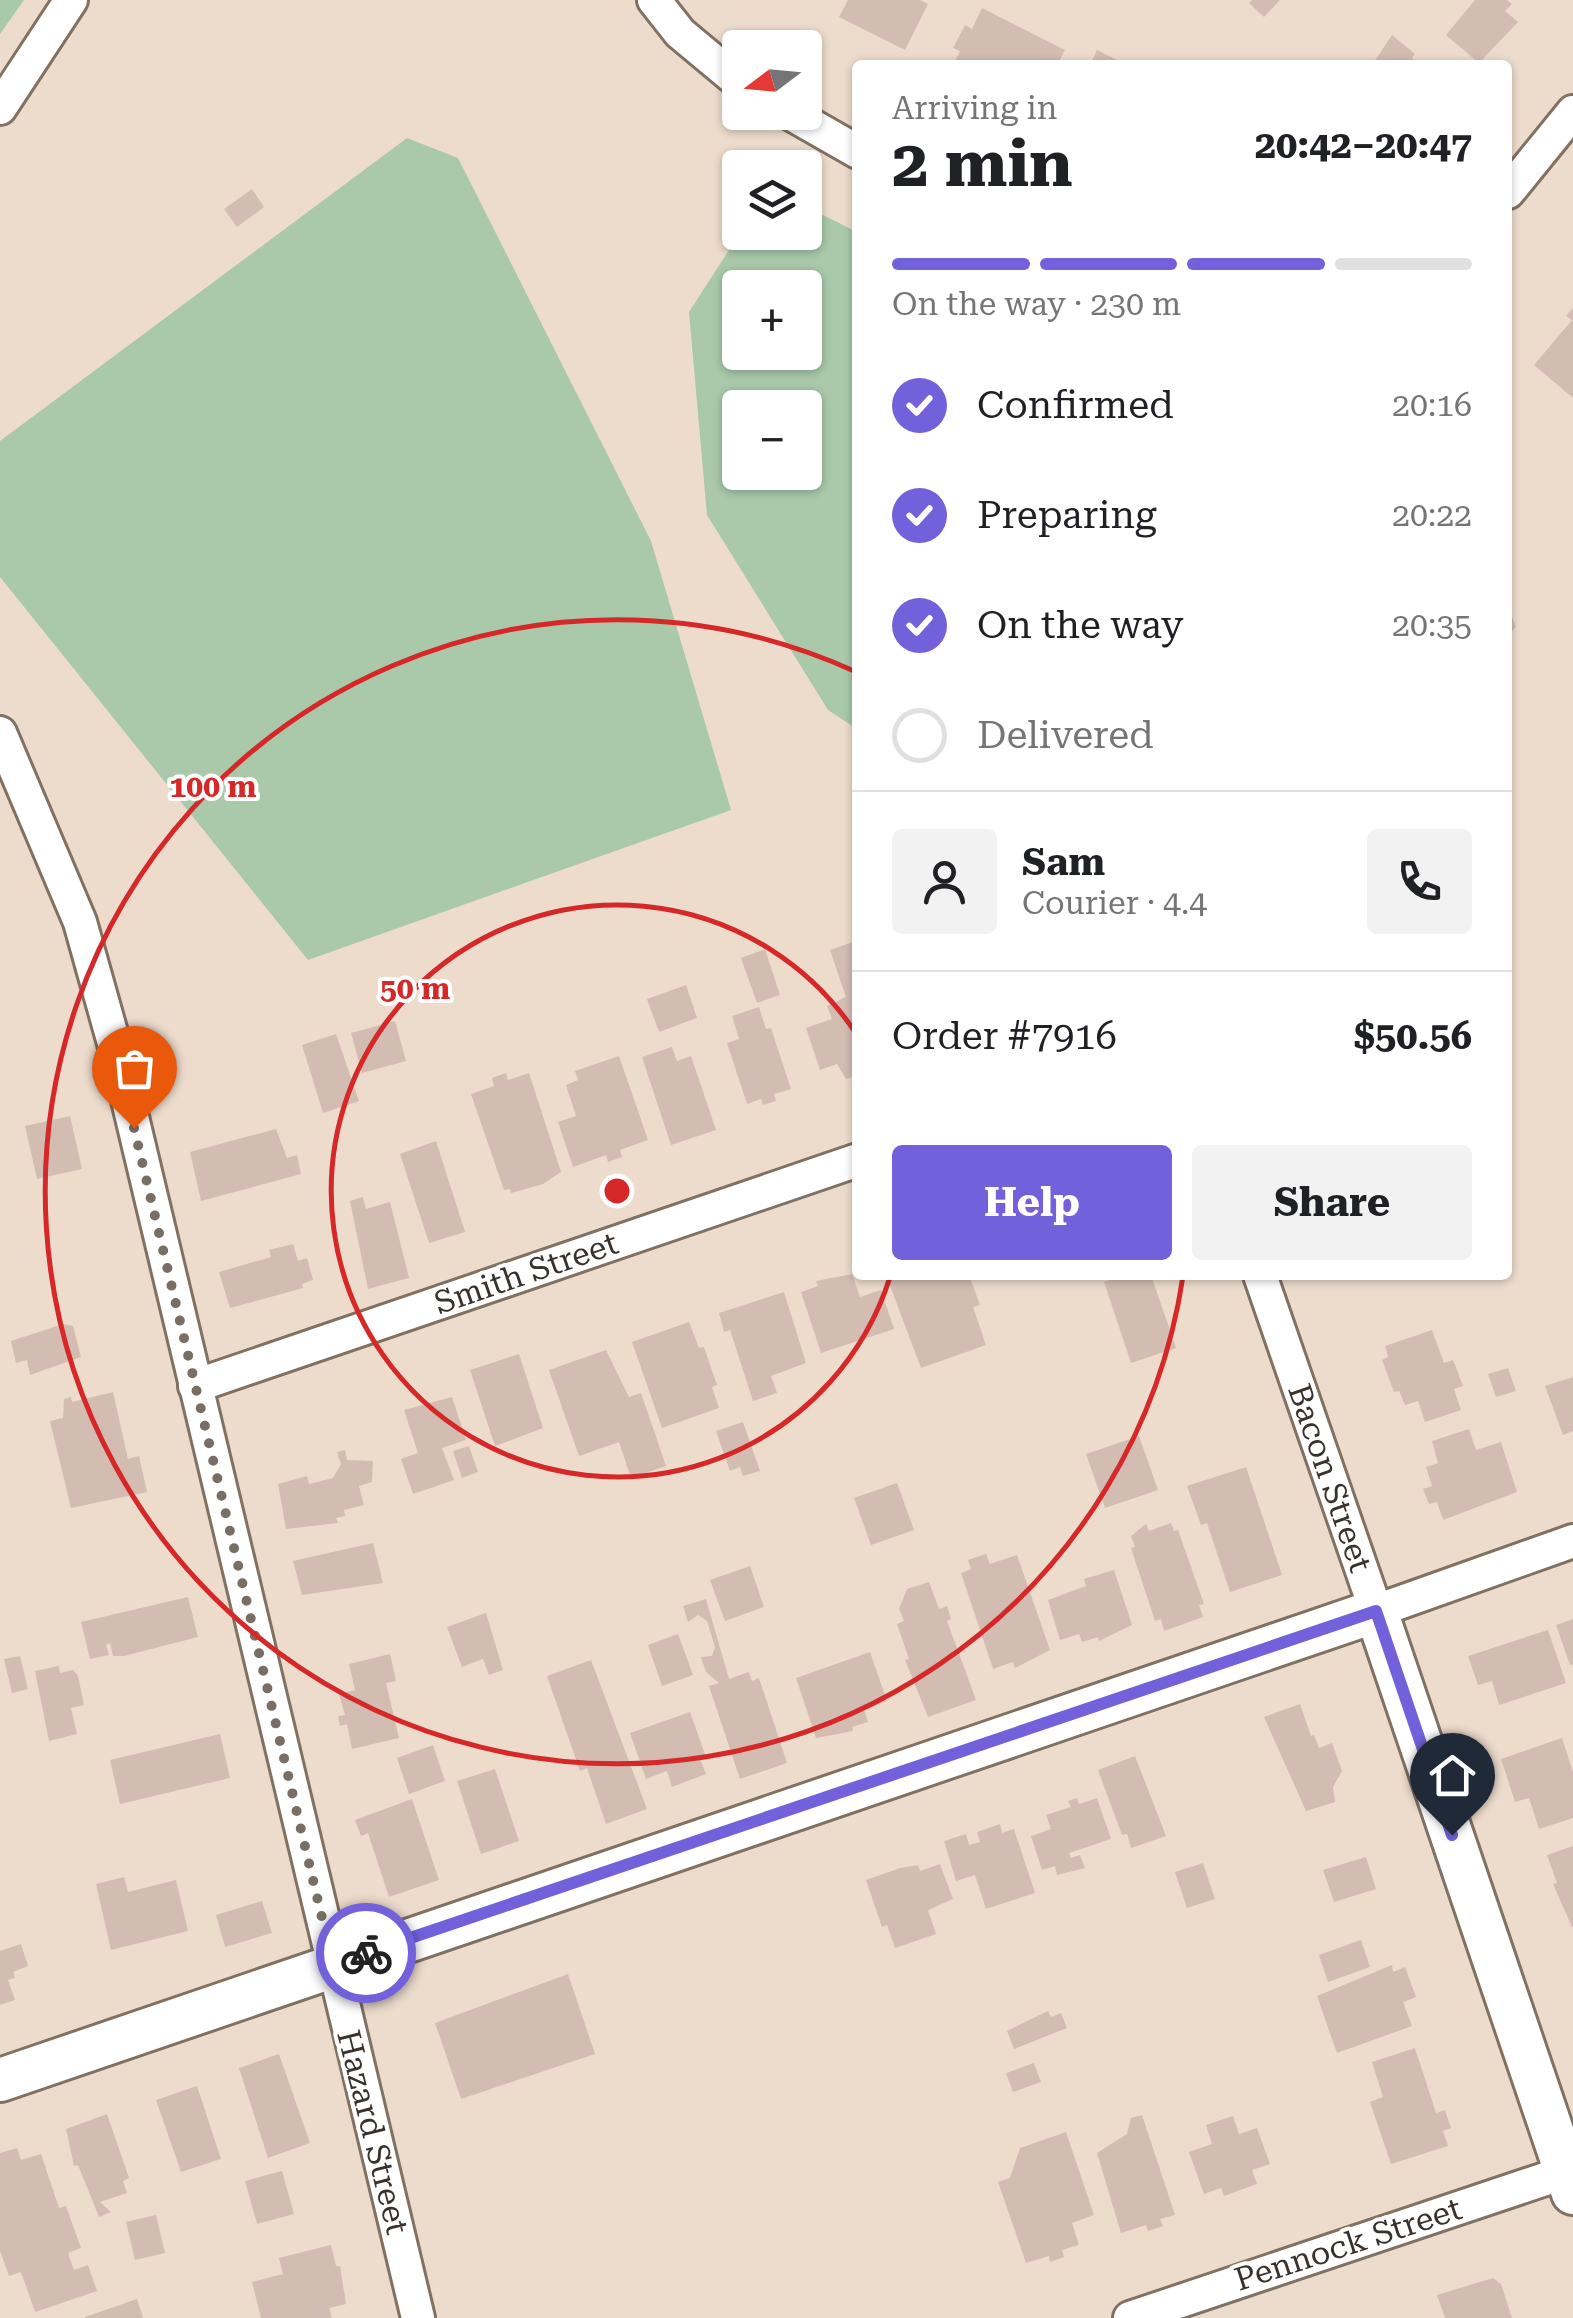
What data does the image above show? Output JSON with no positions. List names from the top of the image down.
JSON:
{
  "streets": {
    "street": [
      "Smith Street",
      "Bacon Street",
      "Hazard Street",
      "Pennock Street"
    ]
  },
  "crossings": [
    ["Smith Street", "Hazard Street"],
    ["Bacon Street", "Pennock Street"]
  ],
  "north": "left",
  "page": {
    "map_buttons": ["+", "−"],
    "heading": ["2 min", "Arriving in", "20:42–20:47"],
    "panel": [
      "Sam",
      "Courier · 4.4",
      "Order #7916",
      "$50.56"
    ],
    "bar": "On the way · 230 m",
    "list": [
      ["Confirmed", "20:16"],
      ["Preparing", "20:22"],
      ["On the way", "20:35"],
      "Delivered"
    ],
    "buttons": ["Help", "Share"]
  },
  "rings": ["100 m", "50 m"]
}
